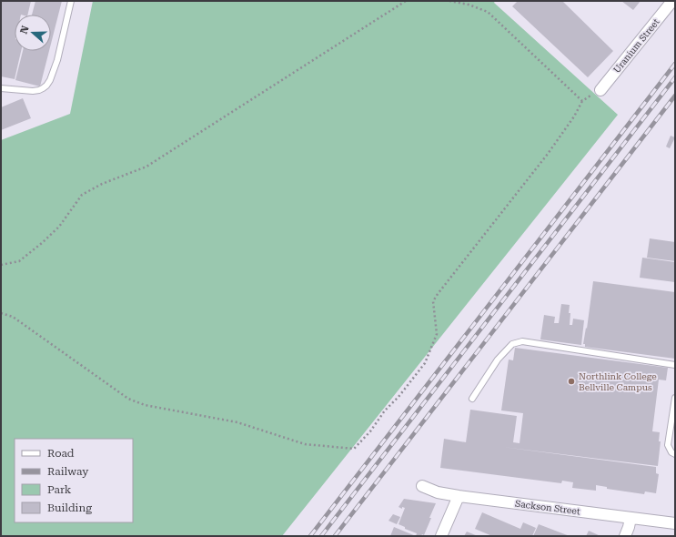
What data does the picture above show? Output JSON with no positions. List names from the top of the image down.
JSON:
{
  "streets": {
    "street": ["Uranium Street", "Sackson Street"]
  },
  "places": ["Northlink College Bellville Campus"],
  "legend": [
    "Road",
    "Railway",
    "Park",
    "Building"
  ],
  "north": "left"
}
